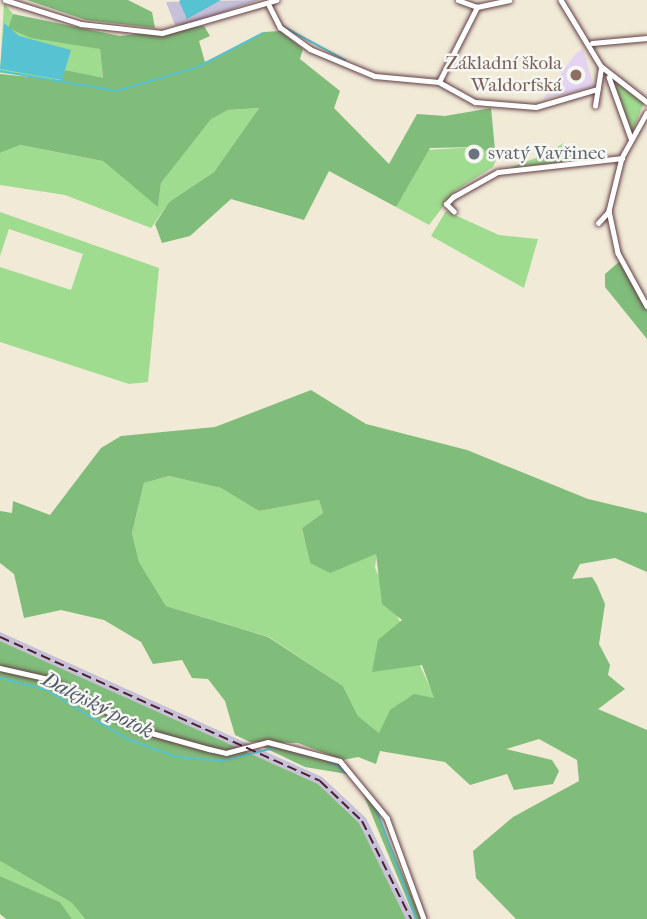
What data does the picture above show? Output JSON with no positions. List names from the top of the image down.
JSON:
{
  "water": ["Dalejský potok"],
  "places": ["Základní škola Waldorfská", "svatý Vavřinec"]
}
